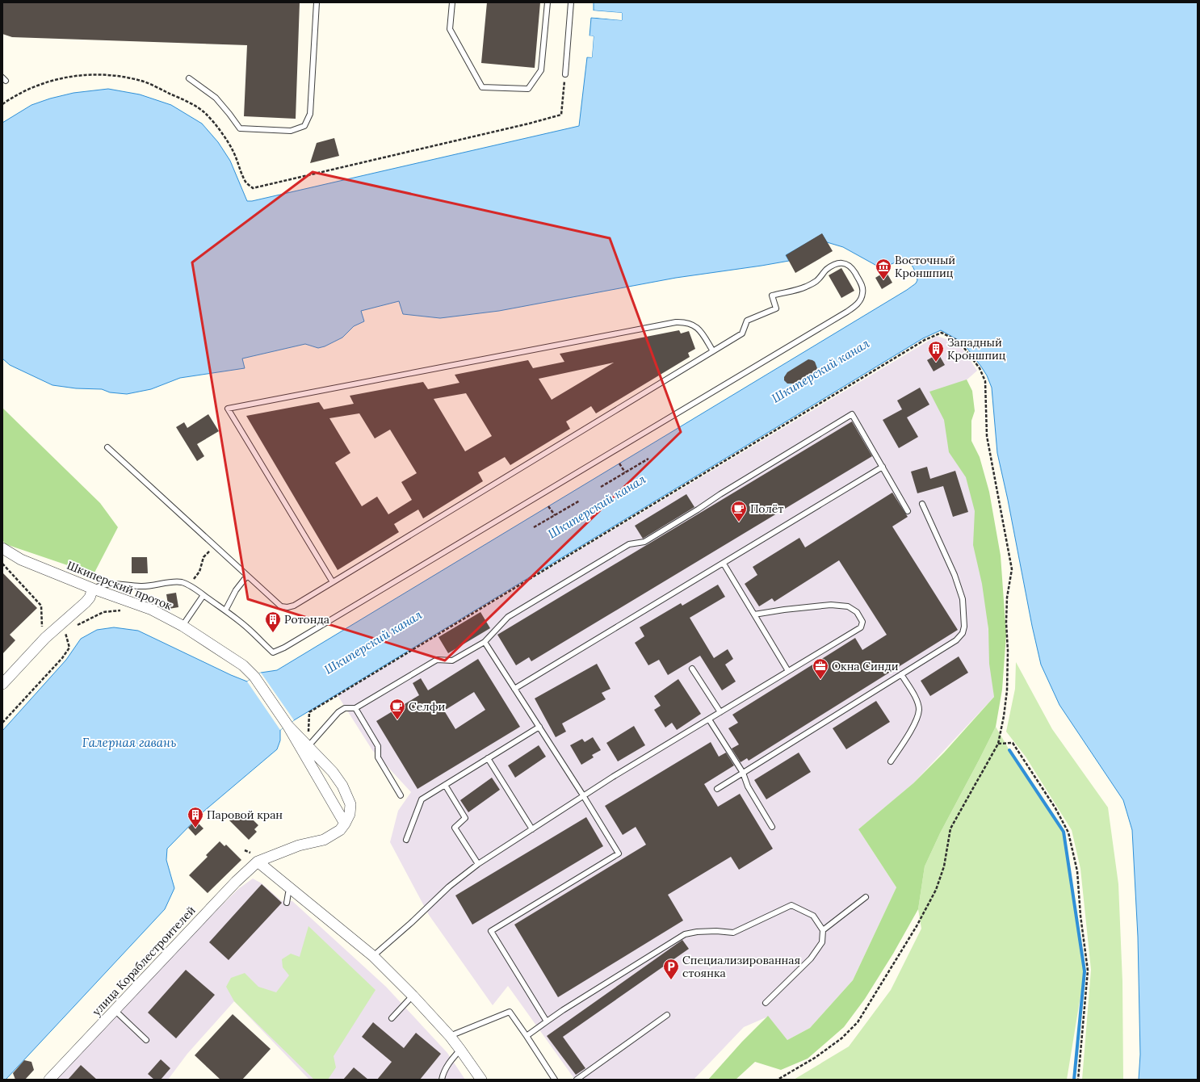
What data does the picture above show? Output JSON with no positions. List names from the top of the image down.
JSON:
{
  "streets": {
    "street": ["Шкиперский проток", "улица Кораблестроителей"]
  },
  "water": ["Шкиперский канал", "Галерная гавань"],
  "places": {
    "museum": ["Восточный Кроншпиц"],
    "building": ["Западный Кроншпиц", "Ротонда", "Паровой кран"],
    "cafe": ["Полёт", "Селфи"],
    "office": ["Окна Синди"],
    "parking": ["Специализированная стоянка"]
  }
}
